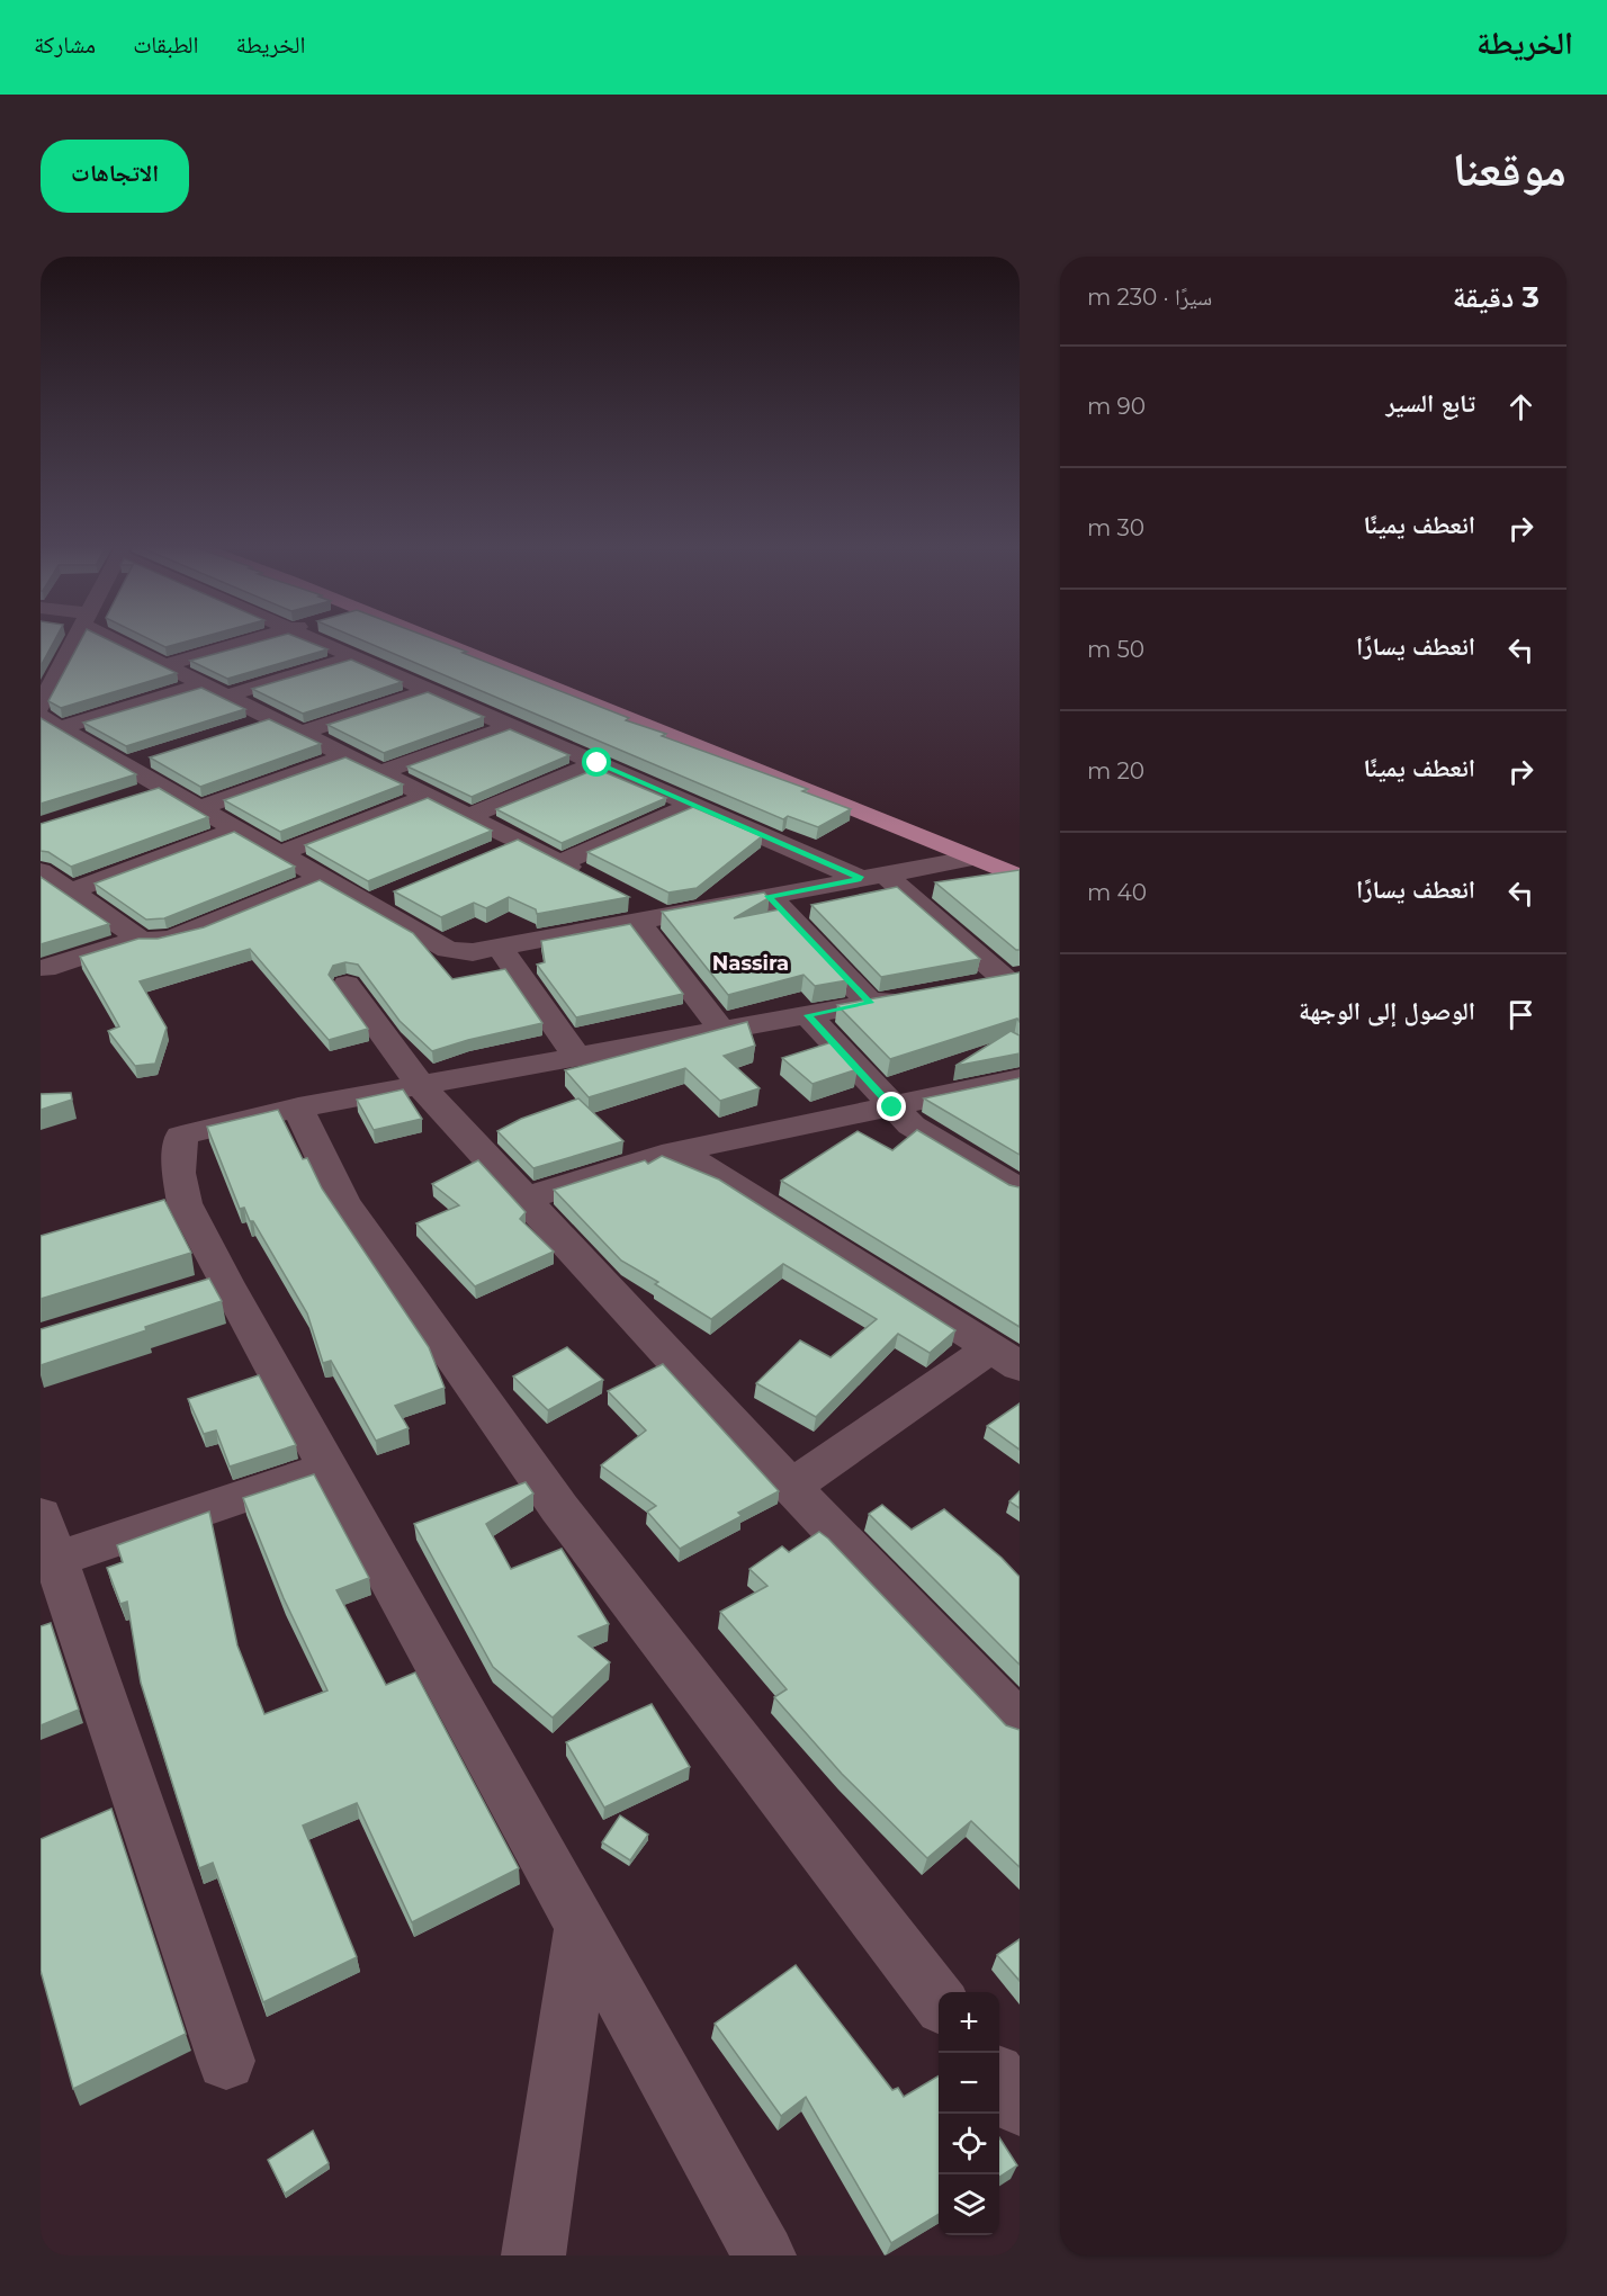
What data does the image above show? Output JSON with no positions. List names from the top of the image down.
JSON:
{
  "districts": ["Nassira"],
  "page": {
    "header": "الخريطة",
    "nav": ["الخريطة", "الطبقات", "مشاركة"],
    "title": "موقعنا",
    "buttons": "الاتجاهات",
    "heading": ["3 دقيقة", "سيرًا · 230 m"],
    "list": [
      ["تابع السير", "90 m"],
      ["انعطف يمينًا", "30 m"],
      ["انعطف يسارًا", "50 m"],
      ["انعطف يمينًا", "20 m"],
      ["انعطف يسارًا", "40 m"],
      "الوصول إلى الوجهة"
    ],
    "map_buttons": ["+", "−"]
  }
}
